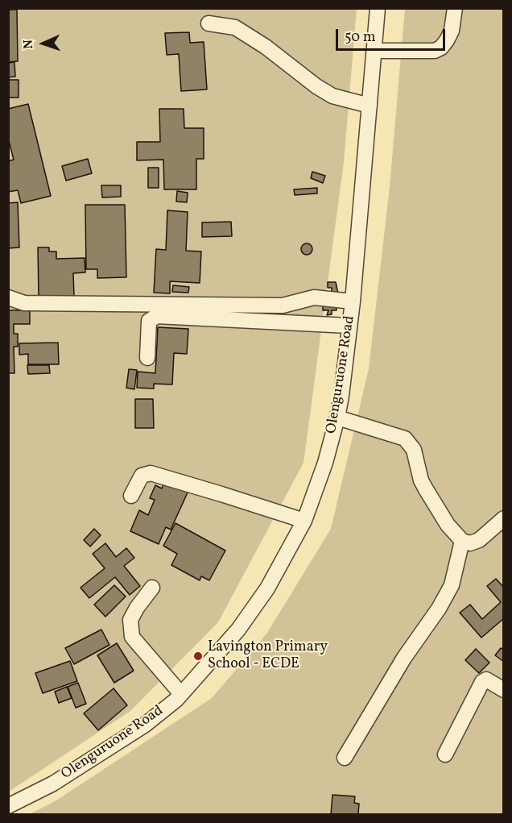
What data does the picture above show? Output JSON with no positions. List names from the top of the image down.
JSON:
{
  "streets": {
    "street": ["Olenguruone Road"]
  },
  "places": ["Lavington Primary School - ECDE"],
  "scale_bar": "50 m",
  "north": "left"
}
